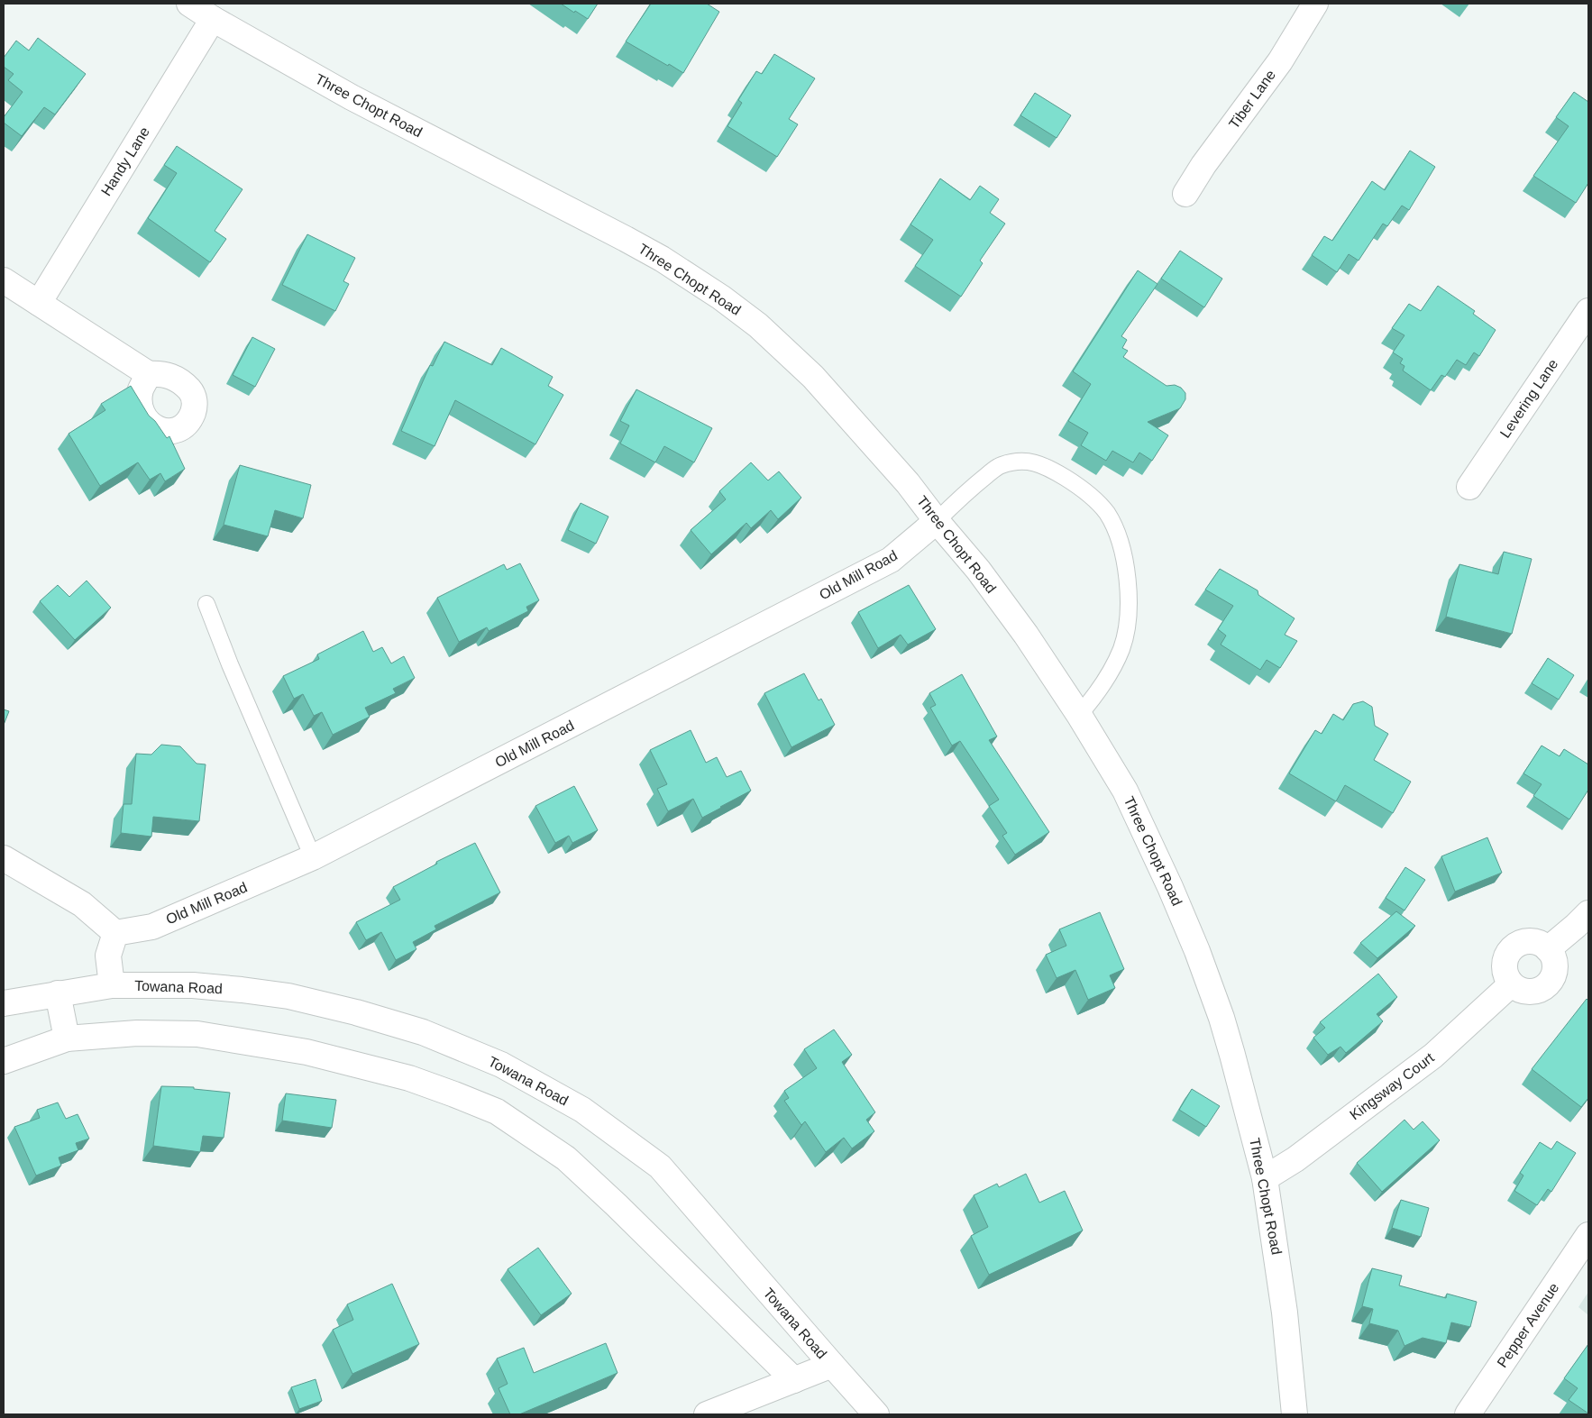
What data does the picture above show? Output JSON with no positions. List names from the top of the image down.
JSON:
{
  "streets": {
    "street": [
      "Tiber Lane",
      "Three Chopt Road",
      "Handy Lane",
      "Levering Lane",
      "Old Mill Road",
      "Towana Road",
      "Kingsway Court",
      "Pepper Avenue"
    ]
  },
  "crossings": [
    ["Three Chopt Road", "Handy Lane"],
    ["Three Chopt Road", "Old Mill Road"],
    ["Three Chopt Road", "Kingsway Court"]
  ]
}
